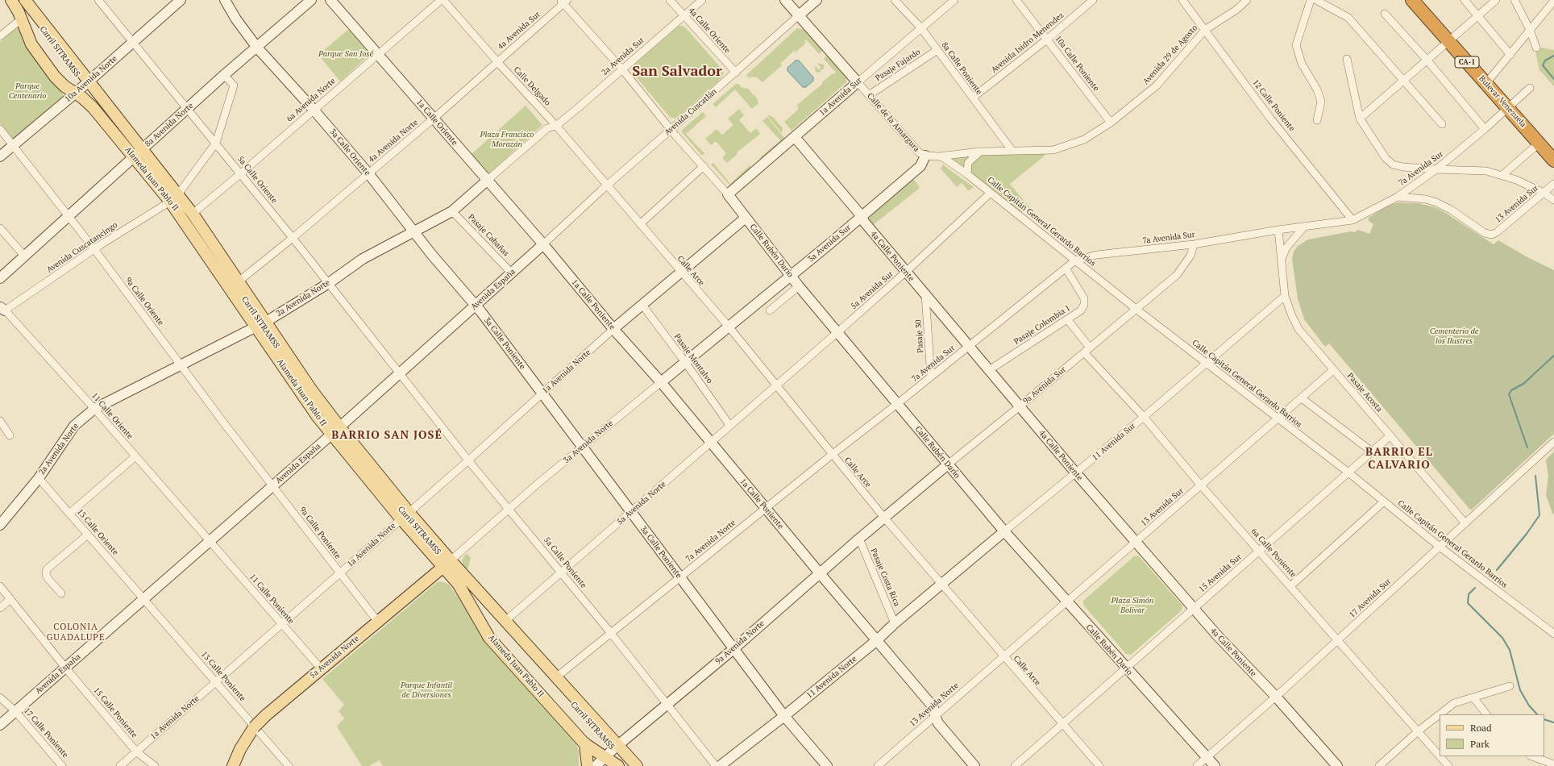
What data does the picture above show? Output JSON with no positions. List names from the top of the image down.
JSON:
{
  "streets": {
    "highway": ["CA-1", "Bulevar Venezuela"],
    "main road": [
      "Carril SITRAMSS",
      "10a Avenida Norte",
      "1a Avenida Sur",
      "Avenida Cuscatlán",
      "1a Calle Oriente",
      "Calle de la Amargura",
      "8a Avenida Norte",
      "3a Calle Oriente",
      "Alameda Juan Pablo II",
      "3a Avenida Sur",
      "Calle Rubén Darío",
      "4a Calle Poniente",
      "Avenida España",
      "2a Avenida Norte",
      "1a Calle Poniente",
      "3a Calle Poniente",
      "1a Avenida Norte",
      "9a Avenida Sur",
      "3a Avenida Norte",
      "11 Avenida Sur",
      "5a Avenida Norte",
      "9a Avenida Norte",
      "11 Avenida Norte"
    ],
    "street": [
      "4a Avenida Sur",
      "4a Calle Oriente",
      "Avenida Isidro Menendez",
      "Avenida 29 de Agosto",
      "2a Avenida Sur",
      "10a Calle Poniente",
      "Pasaje Fajardo",
      "8a Calle Poniente",
      "Calle Delgado",
      "6a Avenida Norte",
      "12 Calle Poniente",
      "4a Avenida Norte",
      "7a Avenida Sur",
      "5a Calle Oriente",
      "13 Avenida Sur",
      "Calle Capitán General Gerardo Barrios",
      "Pasaje Cabañas",
      "Avenida Cuscatancingo",
      "Calle Arce",
      "5a Avenida Sur",
      "9a Calle Oriente",
      "Pasaje Colombia 1",
      "Pasaje 30",
      "Pasaje Montalvo",
      "Pasaje Acosta",
      "11 Calle Oriente",
      "13 Calle Oriente",
      "9a Calle Poniente",
      "7a Avenida Norte",
      "6a Calle Poniente",
      "5a Calle Poniente",
      "15 Avenida Sur",
      "Pasaje Costa Rica",
      "17 Avenida Sur",
      "11 Calle Poniente",
      "13 Calle Poniente",
      "13 Avenida Norte",
      "15 Calle Poniente",
      "17 Calle Poniente"
    ]
  },
  "crossings": [
    ["4a Avenida Sur", "Calle Delgado"],
    ["4a Avenida Sur", "4a Avenida Norte"],
    ["4a Avenida Sur", "Calle Rubén Darío"],
    ["4a Calle Oriente", "2a Avenida Sur"],
    ["4a Calle Oriente", "Avenida Cuscatlán"],
    ["Avenida Isidro Menendez", "10a Calle Poniente"],
    ["Avenida Isidro Menendez", "8a Calle Poniente"],
    ["Carril SITRAMSS", "10a Avenida Norte"],
    ["Carril SITRAMSS", "8a Avenida Norte"],
    ["Carril SITRAMSS", "Alameda Juan Pablo II"],
    ["Carril SITRAMSS", "Avenida España"],
    ["Carril SITRAMSS", "2a Avenida Norte"],
    ["Carril SITRAMSS", "1a Avenida Norte"],
    ["Carril SITRAMSS", "3a Avenida Norte"],
    ["Carril SITRAMSS", "5a Avenida Norte"],
    ["Carril SITRAMSS", "9a Avenida Norte"],
    ["Avenida 29 de Agosto", "10a Calle Poniente"],
    ["Avenida 29 de Agosto", "8a Calle Poniente"],
    ["Avenida 29 de Agosto", "12 Calle Poniente"],
    ["Avenida 29 de Agosto", "Calle Capitán General Gerardo Barrios"],
    ["2a Avenida Sur", "Calle Delgado"],
    ["2a Avenida Sur", "Calle Rubén Darío"],
    ["2a Avenida Sur", "2a Avenida Norte"],
    ["Pasaje Fajardo", "8a Calle Poniente"],
    ["Pasaje Fajardo", "Calle de la Amargura"],
    ["8a Calle Poniente", "1a Avenida Sur"],
    ["10a Avenida Norte", "Alameda Juan Pablo II"],
    ["10a Avenida Norte", "5a Calle Oriente"],
    ["10a Avenida Norte", "9a Calle Oriente"],
    ["Calle Delgado", "Avenida Cuscatlán"],
    ["Calle Delgado", "4a Avenida Norte"],
    ["Calle Delgado", "Calle Arce"],
    ["Calle Delgado", "Avenida España"],
    ["Calle Delgado", "2a Avenida Norte"],
    ["1a Avenida Sur", "Calle de la Amargura"],
    ["1a Avenida Sur", "Calle Rubén Darío"],
    ["1a Avenida Sur", "4a Calle Poniente"],
    ["6a Avenida Norte", "1a Calle Oriente"],
    ["6a Avenida Norte", "3a Calle Oriente"],
    ["6a Avenida Norte", "Alameda Juan Pablo II"],
    ["6a Avenida Norte", "5a Calle Oriente"],
    ["Bulevar Venezuela", "7a Avenida Sur"],
    ["12 Calle Poniente", "7a Avenida Sur"],
    ["Avenida Cuscatlán", "Calle de la Amargura"],
    ["Avenida Cuscatlán", "Calle Rubén Darío"],
    ["Avenida Cuscatlán", "Calle Arce"],
    ["Avenida Cuscatlán", "Avenida España"],
    ["1a Calle Oriente", "4a Avenida Norte"],
    ["1a Calle Oriente", "Avenida España"],
    ["1a Calle Oriente", "2a Avenida Norte"],
    ["1a Calle Oriente", "1a Calle Poniente"],
    ["Calle de la Amargura", "Calle Capitán General Gerardo Barrios"],
    ["Calle de la Amargura", "3a Avenida Sur"],
    ["8a Avenida Norte", "3a Calle Oriente"],
    ["8a Avenida Norte", "Alameda Juan Pablo II"],
    ["8a Avenida Norte", "5a Calle Oriente"],
    ["8a Avenida Norte", "Avenida Cuscatancingo"],
    ["8a Avenida Norte", "9a Calle Oriente"],
    ["4a Avenida Norte", "3a Calle Oriente"],
    ["4a Avenida Norte", "Alameda Juan Pablo II"],
    ["4a Avenida Norte", "5a Calle Oriente"],
    ["3a Calle Oriente", "Avenida España"],
    ["3a Calle Oriente", "2a Avenida Norte"],
    ["3a Calle Oriente", "3a Calle Poniente"],
    ["7a Avenida Sur", "13 Avenida Sur"],
    ["7a Avenida Sur", "Calle Capitán General Gerardo Barrios"],
    ["7a Avenida Sur", "Calle Rubén Darío"],
    ["7a Avenida Sur", "4a Calle Poniente"],
    ["7a Avenida Sur", "Calle Arce"],
    ["7a Avenida Sur", "Pasaje Colombia 1"],
    ["7a Avenida Sur", "Pasaje 30"],
    ["7a Avenida Sur", "9a Avenida Sur"],
    ["7a Avenida Sur", "Pasaje Acosta"],
    ["7a Avenida Sur", "7a Avenida Norte"],
    ["Alameda Juan Pablo II", "Avenida Cuscatancingo"],
    ["Alameda Juan Pablo II", "2a Avenida Norte"],
    ["Alameda Juan Pablo II", "1a Avenida Norte"],
    ["Alameda Juan Pablo II", "3a Avenida Norte"],
    ["Alameda Juan Pablo II", "5a Avenida Norte"],
    ["Alameda Juan Pablo II", "7a Avenida Norte"],
    ["Alameda Juan Pablo II", "9a Avenida Norte"],
    ["5a Calle Oriente", "Avenida Cuscatancingo"],
    ["5a Calle Oriente", "Avenida España"],
    ["5a Calle Oriente", "2a Avenida Norte"],
    ["5a Calle Oriente", "5a Calle Poniente"],
    ["13 Avenida Sur", "Calle Capitán General Gerardo Barrios"],
    ["13 Avenida Sur", "Calle Rubén Darío"],
    ["13 Avenida Sur", "4a Calle Poniente"],
    ["13 Avenida Sur", "Calle Arce"],
    ["13 Avenida Sur", "Pasaje Acosta"],
    ["13 Avenida Sur", "6a Calle Poniente"],
    ["13 Avenida Sur", "13 Avenida Norte"],
    ["Calle Capitán General Gerardo Barrios", "3a Avenida Sur"],
    ["Calle Capitán General Gerardo Barrios", "5a Avenida Sur"],
    ["Calle Capitán General Gerardo Barrios", "9a Avenida Sur"],
    ["Calle Capitán General Gerardo Barrios", "11 Avenida Sur"],
    ["Calle Capitán General Gerardo Barrios", "15 Avenida Sur"],
    ["Calle Capitán General Gerardo Barrios", "17 Avenida Sur"],
    ["Pasaje Cabañas", "Avenida España"],
    ["Pasaje Cabañas", "2a Avenida Norte"],
    ["3a Avenida Sur", "Calle Rubén Darío"],
    ["3a Avenida Sur", "4a Calle Poniente"],
    ["3a Avenida Sur", "Calle Arce"],
    ["3a Avenida Sur", "3a Avenida Norte"],
    ["Avenida Cuscatancingo", "9a Calle Oriente"],
    ["Avenida Cuscatancingo", "11 Calle Oriente"],
    ["Calle Rubén Darío", "5a Avenida Sur"],
    ["Calle Rubén Darío", "9a Avenida Sur"],
    ["Calle Rubén Darío", "11 Avenida Sur"],
    ["Calle Rubén Darío", "15 Avenida Sur"],
    ["Calle Rubén Darío", "17 Avenida Sur"],
    ["4a Calle Poniente", "5a Avenida Sur"],
    ["4a Calle Poniente", "Pasaje Colombia 1"],
    ["4a Calle Poniente", "Pasaje 30"],
    ["4a Calle Poniente", "9a Avenida Sur"],
    ["4a Calle Poniente", "11 Avenida Sur"],
    ["4a Calle Poniente", "15 Avenida Sur"],
    ["4a Calle Poniente", "17 Avenida Sur"],
    ["Calle Arce", "Avenida España"],
    ["Calle Arce", "5a Avenida Sur"],
    ["Calle Arce", "1a Avenida Norte"],
    ["Calle Arce", "9a Avenida Sur"],
    ["Calle Arce", "3a Avenida Norte"],
    ["Calle Arce", "11 Avenida Sur"],
    ["Calle Arce", "5a Avenida Norte"],
    ["Calle Arce", "7a Avenida Norte"],
    ["Calle Arce", "15 Avenida Sur"],
    ["Calle Arce", "9a Avenida Norte"],
    ["Calle Arce", "11 Avenida Norte"],
    ["Calle Arce", "13 Avenida Norte"],
    ["Avenida España", "9a Calle Oriente"],
    ["Avenida España", "1a Calle Poniente"],
    ["Avenida España", "3a Calle Poniente"],
    ["Avenida España", "11 Calle Oriente"],
    ["Avenida España", "13 Calle Oriente"],
    ["Avenida España", "9a Calle Poniente"],
    ["Avenida España", "5a Calle Poniente"],
    ["Avenida España", "11 Calle Poniente"],
    ["Avenida España", "13 Calle Poniente"],
    ["Avenida España", "15 Calle Poniente"],
    ["Avenida España", "17 Calle Poniente"],
    ["5a Avenida Sur", "5a Avenida Norte"],
    ["2a Avenida Norte", "9a Calle Oriente"],
    ["2a Avenida Norte", "11 Calle Oriente"],
    ["2a Avenida Norte", "13 Calle Oriente"],
    ["9a Calle Oriente", "9a Calle Poniente"],
    ["1a Calle Poniente", "1a Avenida Norte"],
    ["1a Calle Poniente", "3a Avenida Norte"],
    ["1a Calle Poniente", "5a Avenida Norte"],
    ["1a Calle Poniente", "7a Avenida Norte"],
    ["1a Calle Poniente", "9a Avenida Norte"],
    ["1a Calle Poniente", "11 Avenida Norte"],
    ["1a Calle Poniente", "13 Avenida Norte"],
    ["Pasaje Colombia 1", "6a Calle Poniente"],
    ["3a Calle Poniente", "1a Avenida Norte"],
    ["3a Calle Poniente", "3a Avenida Norte"],
    ["3a Calle Poniente", "5a Avenida Norte"],
    ["3a Calle Poniente", "7a Avenida Norte"],
    ["3a Calle Poniente", "9a Avenida Norte"],
    ["3a Calle Poniente", "11 Avenida Norte"],
    ["Pasaje Montalvo", "1a Avenida Norte"],
    ["Pasaje Montalvo", "3a Avenida Norte"],
    ["Pasaje Montalvo", "5a Avenida Norte"],
    ["1a Avenida Norte", "9a Calle Poniente"],
    ["1a Avenida Norte", "5a Calle Poniente"],
    ["1a Avenida Norte", "11 Calle Poniente"],
    ["1a Avenida Norte", "13 Calle Poniente"],
    ["1a Avenida Norte", "15 Calle Poniente"],
    ["9a Avenida Sur", "6a Calle Poniente"],
    ["9a Avenida Sur", "9a Avenida Norte"],
    ["Pasaje Acosta", "11 Avenida Sur"],
    ["Pasaje Acosta", "15 Avenida Sur"],
    ["Pasaje Acosta", "17 Avenida Sur"],
    ["11 Calle Oriente", "11 Calle Poniente"],
    ["3a Avenida Norte", "5a Avenida Norte"],
    ["3a Avenida Norte", "5a Calle Poniente"],
    ["11 Avenida Sur", "6a Calle Poniente"],
    ["11 Avenida Sur", "11 Avenida Norte"],
    ["5a Avenida Norte", "9a Calle Poniente"],
    ["5a Avenida Norte", "5a Calle Poniente"],
    ["5a Avenida Norte", "11 Calle Poniente"],
    ["13 Calle Oriente", "13 Calle Poniente"],
    ["7a Avenida Norte", "5a Calle Poniente"],
    ["6a Calle Poniente", "15 Avenida Sur"],
    ["6a Calle Poniente", "17 Avenida Sur"],
    ["5a Calle Poniente", "9a Avenida Norte"],
    ["Pasaje Costa Rica", "9a Avenida Norte"],
    ["Pasaje Costa Rica", "11 Avenida Norte"]
  ],
  "districts": [
    "San Salvador",
    "BARRIO SAN JOSÉ",
    "BARRIO EL CALVARIO",
    "COLONIA GUADALUPE"
  ],
  "parks": [
    "Parque San José",
    "Parque Centenario",
    "Plaza Francisco Morazán",
    "Cementerio de los Ilustres",
    "Plaza Simón Bolivar",
    "Parque Infantil de Diversiones"
  ],
  "legend": ["Road", "Park"]
}
